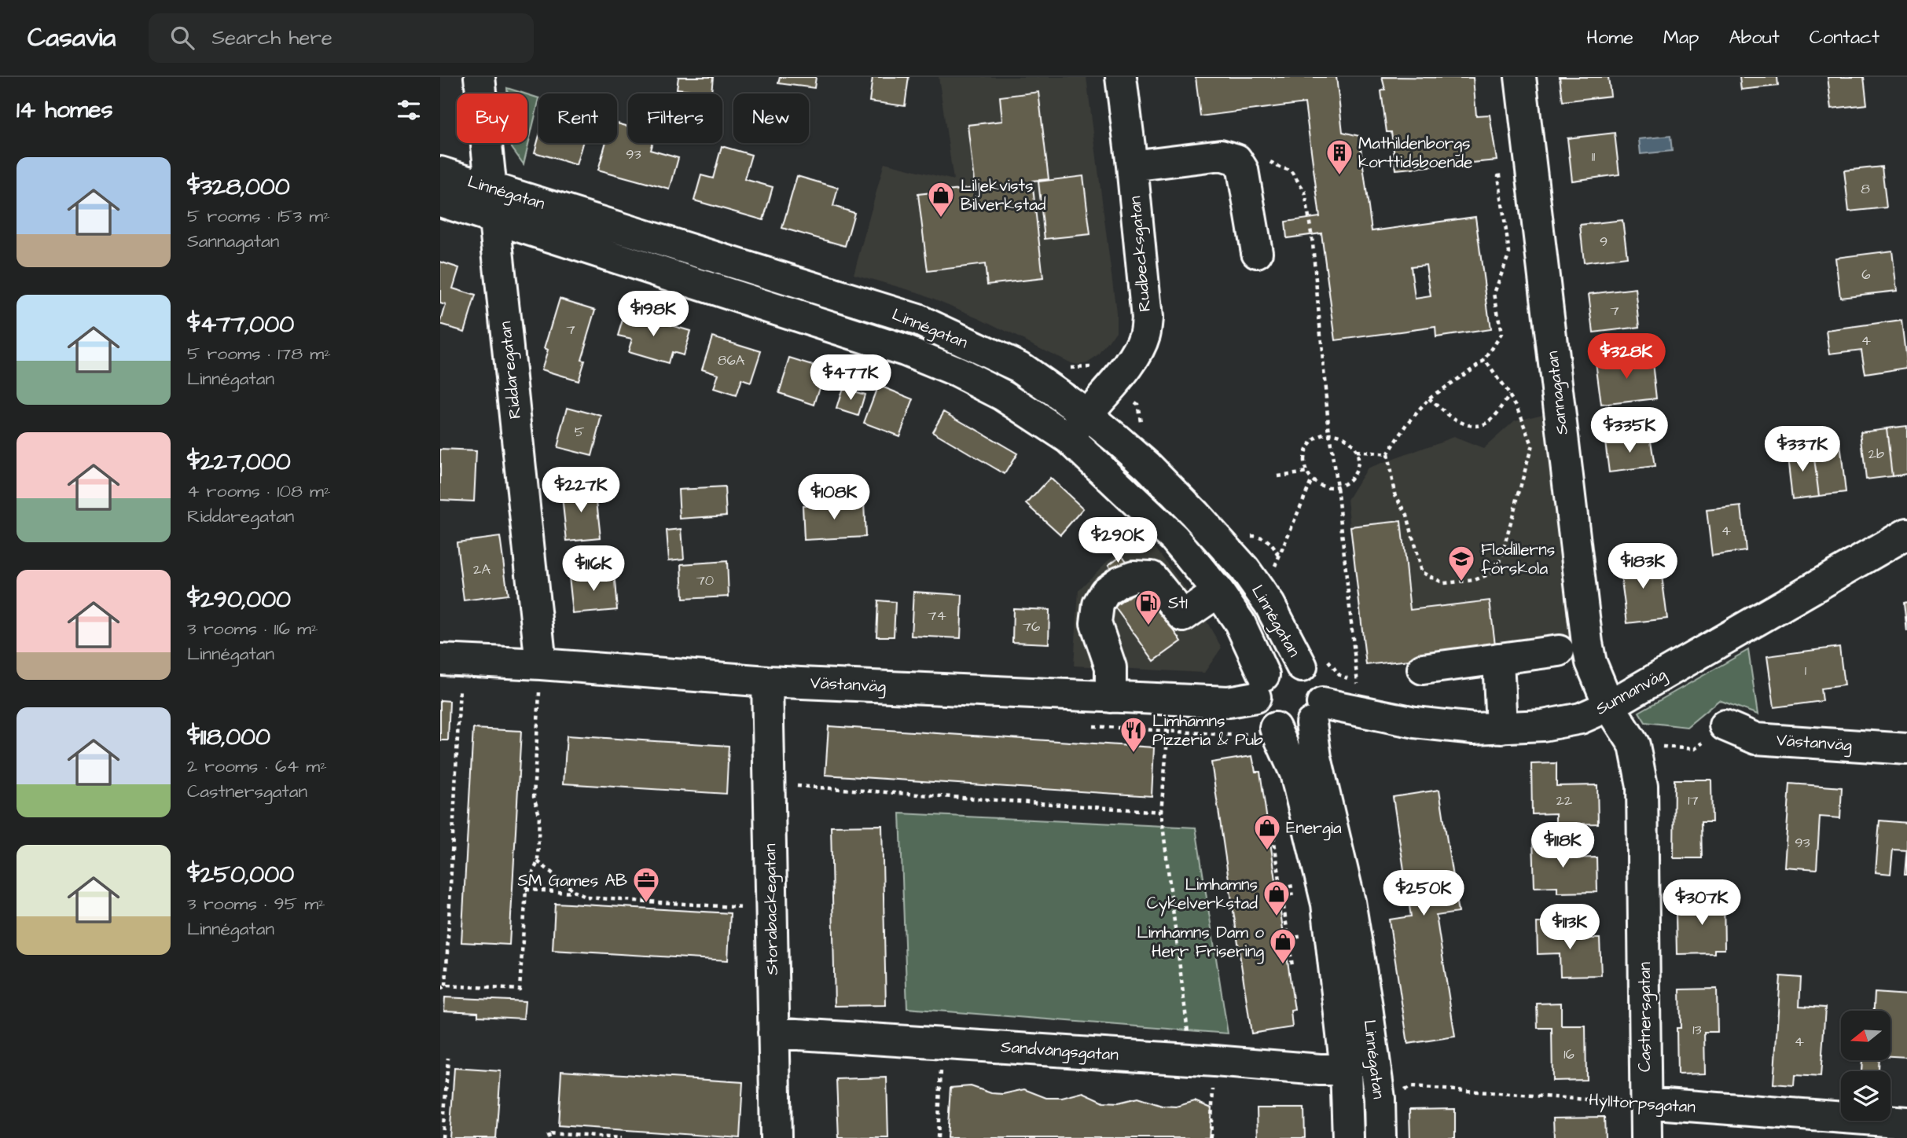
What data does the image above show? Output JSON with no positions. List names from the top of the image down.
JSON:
{
  "streets": {
    "street": [
      "Linnégatan",
      "Rudbecksgatan",
      "Riddaregatan",
      "Sannagatan",
      "Västanväg",
      "Sunnanväg",
      "Storabackegatan",
      "Castnersgatan",
      "Sandvångsgatan",
      "Hylltorpsgatan"
    ]
  },
  "crossings": [
    ["Linnégatan", "Rudbecksgatan"],
    ["Linnégatan", "Riddaregatan"],
    ["Linnégatan", "Västanväg"],
    ["Linnégatan", "Sunnanväg"],
    ["Linnégatan", "Sandvångsgatan"],
    ["Linnégatan", "Hylltorpsgatan"],
    ["Riddaregatan", "Västanväg"],
    ["Sannagatan", "Sunnanväg"],
    ["Sannagatan", "Castnersgatan"],
    ["Västanväg", "Sunnanväg"],
    ["Västanväg", "Storabackegatan"],
    ["Sunnanväg", "Castnersgatan"],
    ["Storabackegatan", "Sandvångsgatan"],
    ["Castnersgatan", "Hylltorpsgatan"]
  ],
  "places": {
    "building": ["Mathildenborgs korttidsboende"],
    "shop": [
      "Liljekvists Bilverkstad",
      "Energia",
      "Limhamns Cykelverkstad",
      "Limhamns Dam o Herr Frisering"
    ],
    "school or university": ["Flodillerns förskola"],
    "fuel station": ["St1"],
    "restaurant": ["Limhamns Pizzeria & Pub"],
    "office": ["SM Games AB"]
  },
  "house_numbers": [
    "93",
    "11",
    "8",
    "9",
    "6",
    "7",
    "7",
    "4",
    "86A",
    "5",
    "2b",
    "4",
    "2A",
    "70",
    "74",
    "76",
    "1",
    "22",
    "17",
    "93",
    "13",
    "4",
    "16"
  ],
  "north": "left",
  "page": {
    "header": "Casavia",
    "search": "Search here",
    "nav": [
      "Home",
      "Map",
      "About",
      "Contact"
    ],
    "heading": "14 homes",
    "chip": [
      "Buy",
      "Rent",
      "Filters",
      "New"
    ],
    "list": [
      {
        "name": "$328,000",
        "note": "5 rooms · 153 m² · Sannagatan"
      },
      {
        "name": "$477,000",
        "note": "5 rooms · 178 m² · Linnégatan"
      },
      {
        "name": "$227,000",
        "note": "4 rooms · 108 m² · Riddaregatan"
      },
      {
        "name": "$290,000",
        "note": "3 rooms · 116 m² · Linnégatan"
      },
      {
        "name": "$118,000",
        "note": "2 rooms · 64 m² · Castnersgatan"
      },
      {
        "name": "$250,000",
        "note": "3 rooms · 95 m² · Linnégatan"
      }
    ],
    "price": [
      "$198K",
      "$328K",
      "$477K",
      "$335K",
      "$337K",
      "$227K",
      "$108K",
      "$290K",
      "$183K",
      "$116K",
      "$118K",
      "$250K",
      "$307K",
      "$113K"
    ]
  }
}
